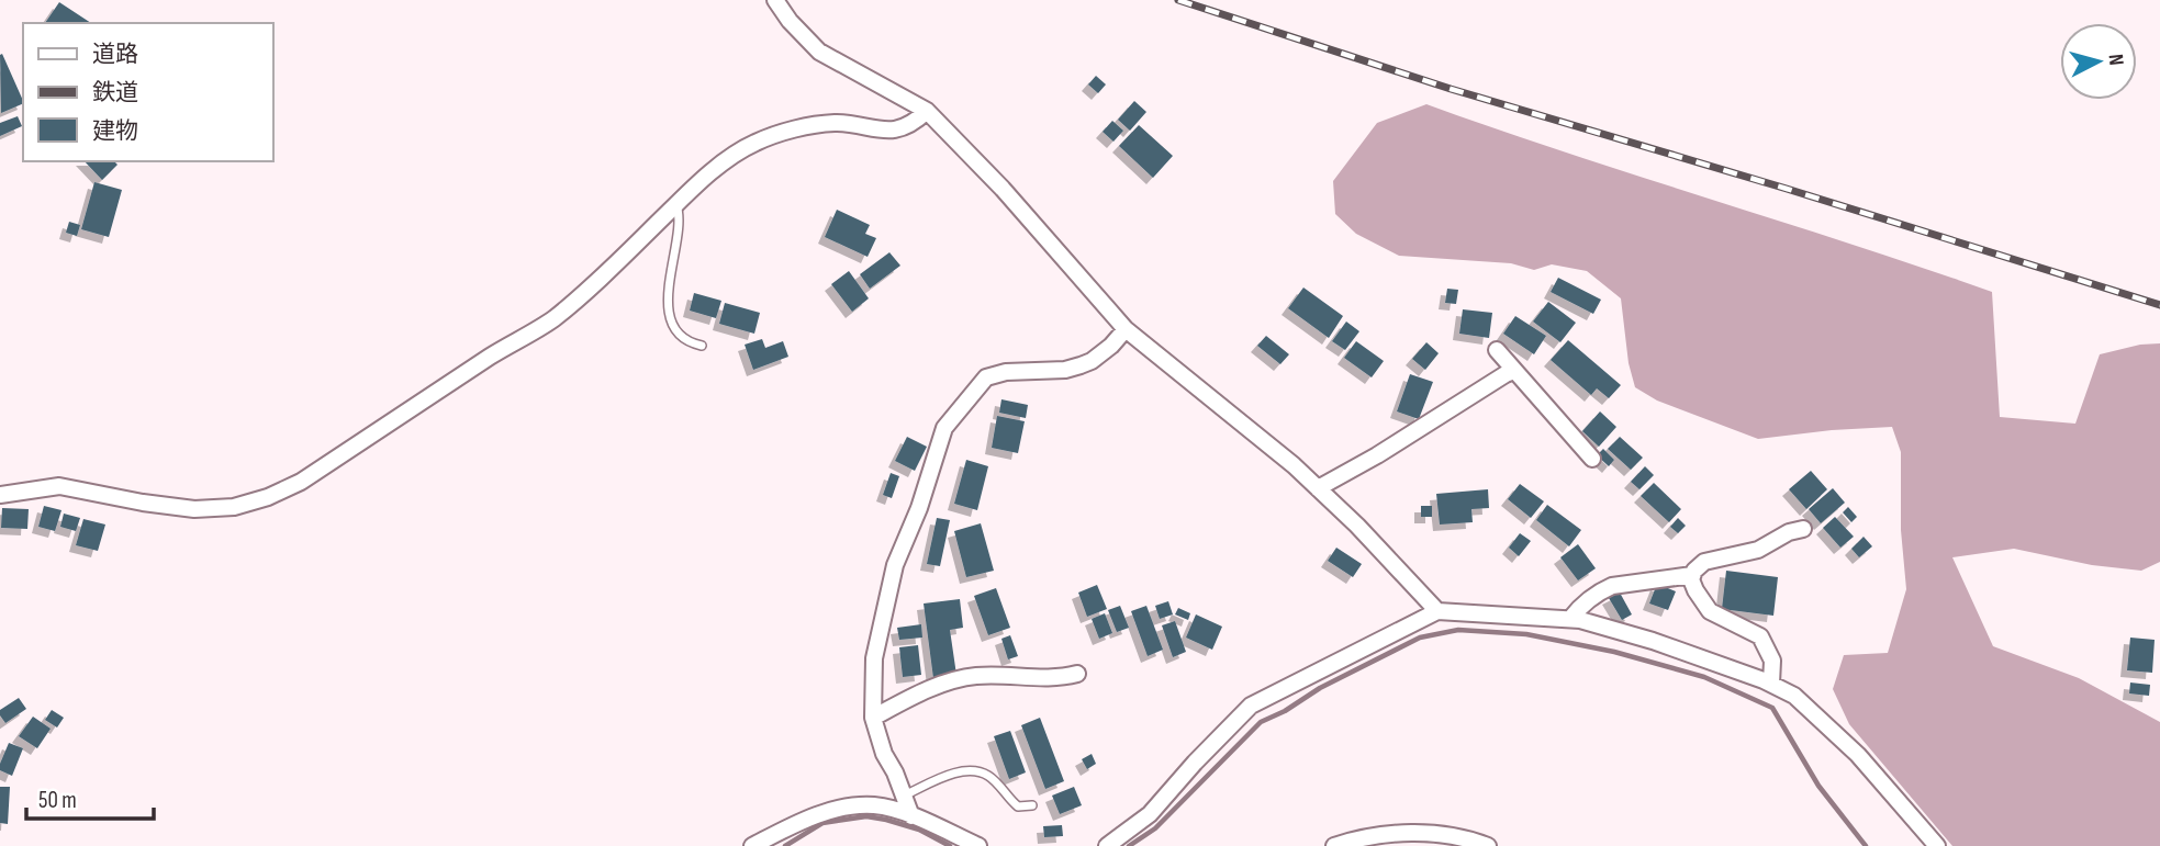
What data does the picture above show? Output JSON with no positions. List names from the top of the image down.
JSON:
{
  "legend": ["道路", "鉄道", "建物"],
  "scale_bar": "50 m",
  "north": "right"
}
